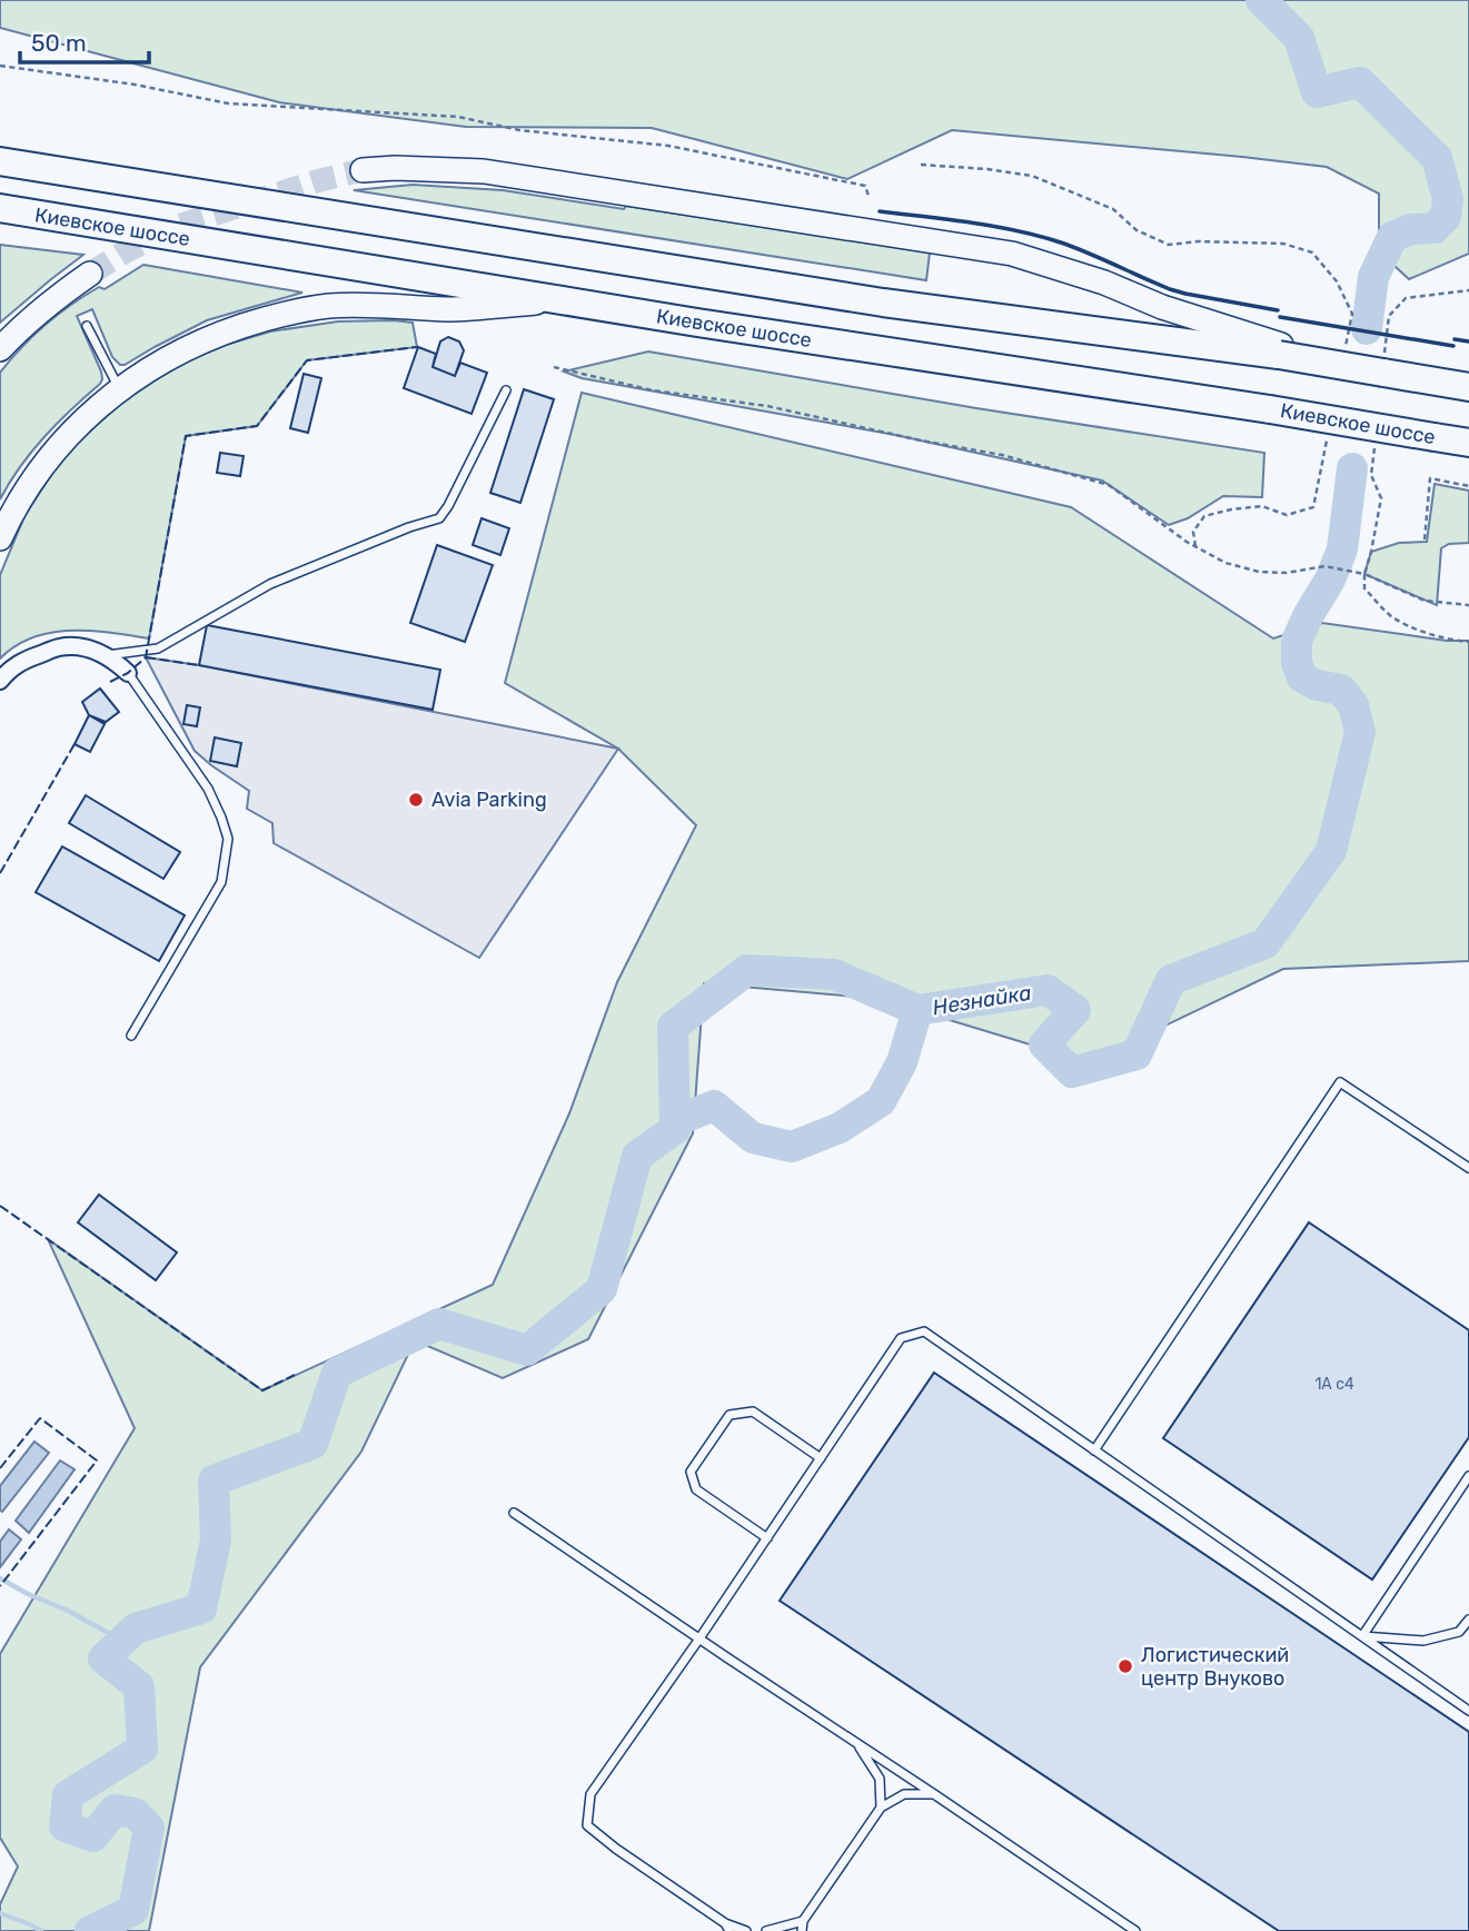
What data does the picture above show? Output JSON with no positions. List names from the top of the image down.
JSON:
{
  "streets": {
    "highway": ["Киевское шоссе"]
  },
  "water": ["Незнайка"],
  "places": ["Avia Parking", "Логистический центр Внуково"],
  "house_numbers": ["1А с4"],
  "scale_bar": "50 m"
}
